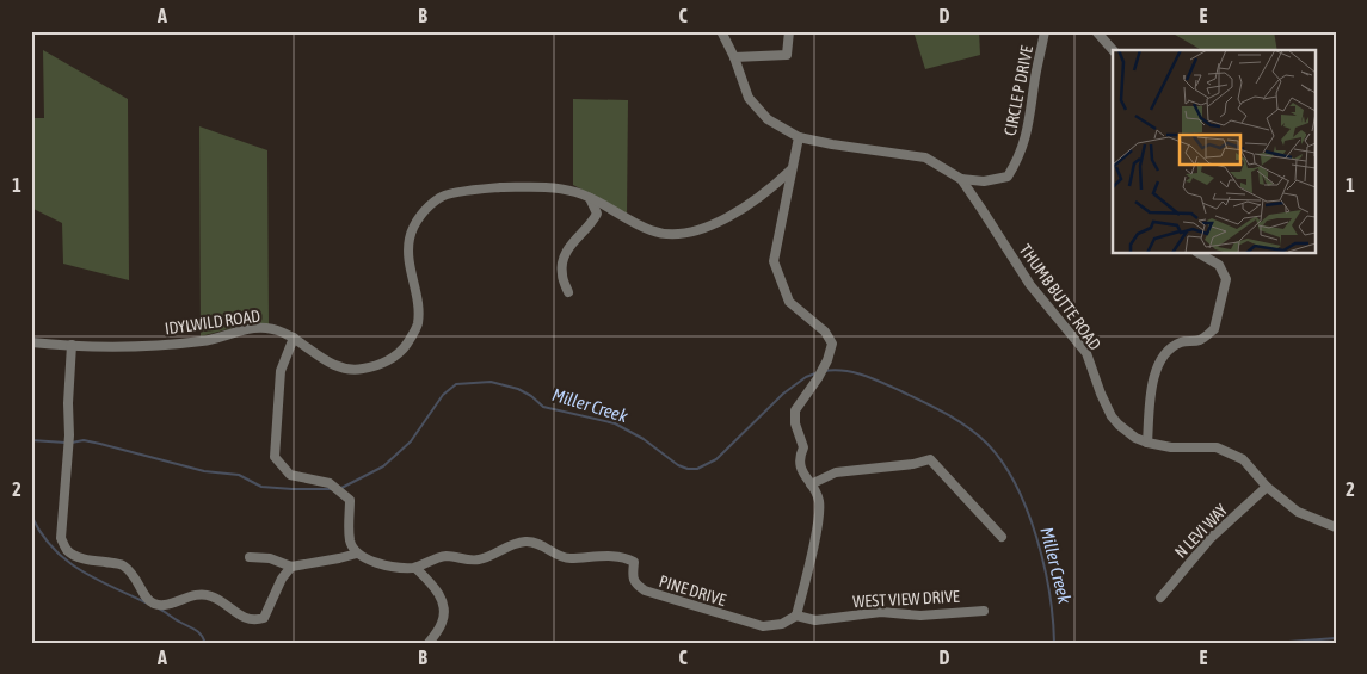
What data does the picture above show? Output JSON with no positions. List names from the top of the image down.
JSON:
{
  "streets": {
    "street": [
      "CIRCLE P DRIVE",
      "THUMB BUTTE ROAD",
      "IDYLWILD ROAD",
      "N LEVI WAY",
      "PINE DRIVE",
      "WEST VIEW DRIVE"
    ]
  },
  "crossings": [
    ["CIRCLE P DRIVE", "THUMB BUTTE ROAD"],
    ["THUMB BUTTE ROAD", "N LEVI WAY"],
    ["PINE DRIVE", "WEST VIEW DRIVE"]
  ],
  "water": ["Miller Creek"],
  "grid": {
    "columns": [
      "A",
      "B",
      "C",
      "D",
      "E"
    ],
    "rows": ["1", "2"]
  }
}
